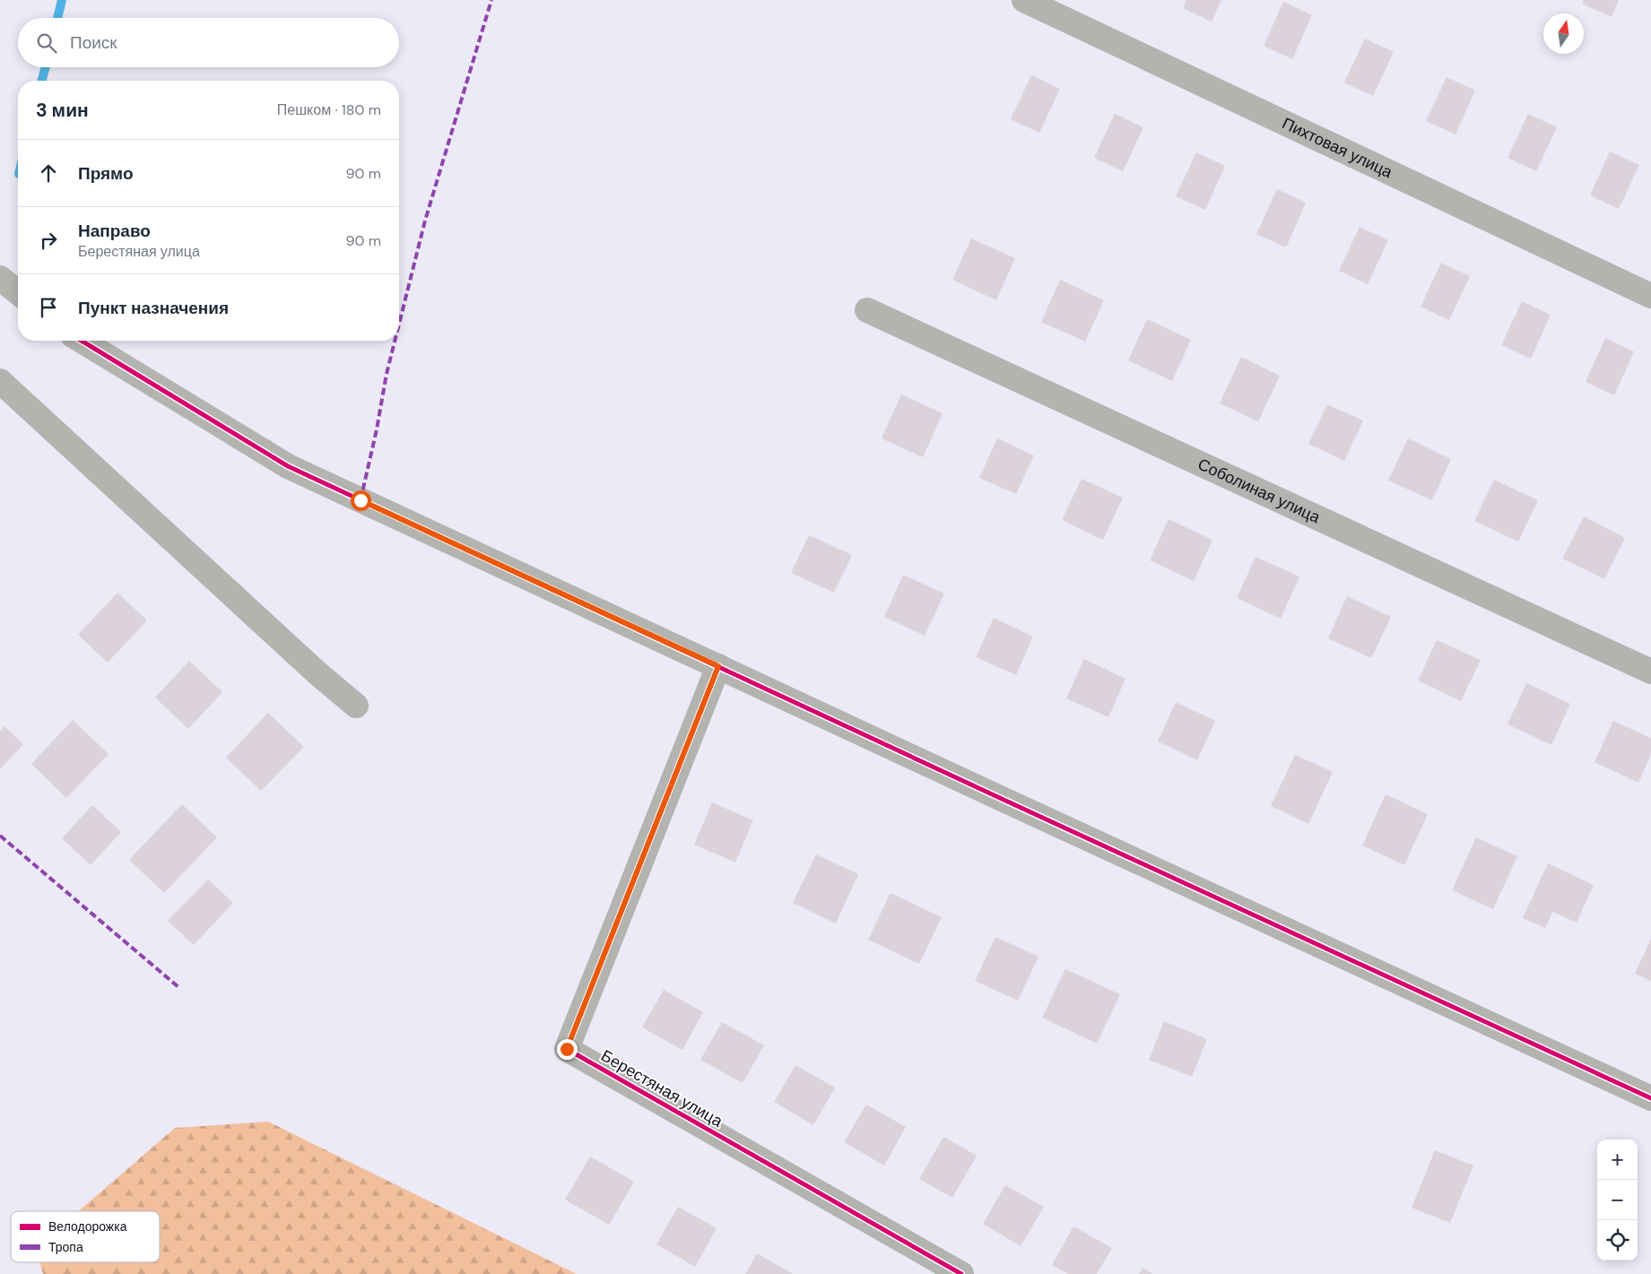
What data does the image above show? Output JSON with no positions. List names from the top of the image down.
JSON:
{
  "streets": {
    "street": ["Пихтовая улица", "Соболиная улица", "Берестяная улица"]
  },
  "legend": ["Велодорожка", "Тропа"],
  "north": "top",
  "page": {
    "search": "Поиск",
    "heading": ["3 мин", "Пешком · 180 m"],
    "list": [
      ["Прямо", "90 m"],
      ["Направо", "Берестяная улица", "90 m"],
      "Пункт назначения"
    ],
    "map_buttons": ["+", "−"]
  }
}
